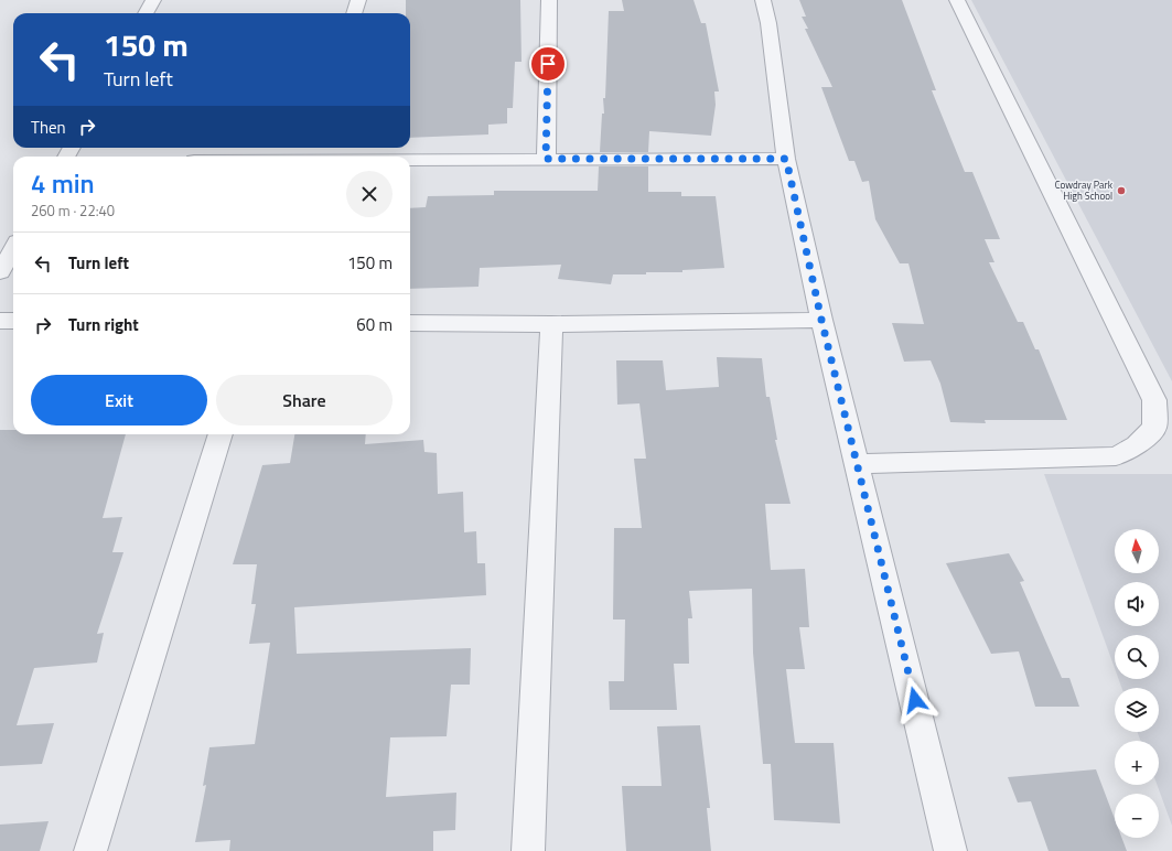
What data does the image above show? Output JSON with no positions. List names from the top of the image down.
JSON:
{
  "places": ["Cowdray Park High School"],
  "north": "top",
  "page": {
    "turn": ["150 m", "Turn left"],
    "then": "Then",
    "heading": ["4 min", "260 m · 22:40"],
    "list": [
      {
        "name": "Turn left",
        "value": "150 m"
      },
      {
        "name": "Turn right",
        "value": "60 m"
      }
    ],
    "buttons": ["Exit", "Share"],
    "map_buttons": ["+", "−"]
  }
}
